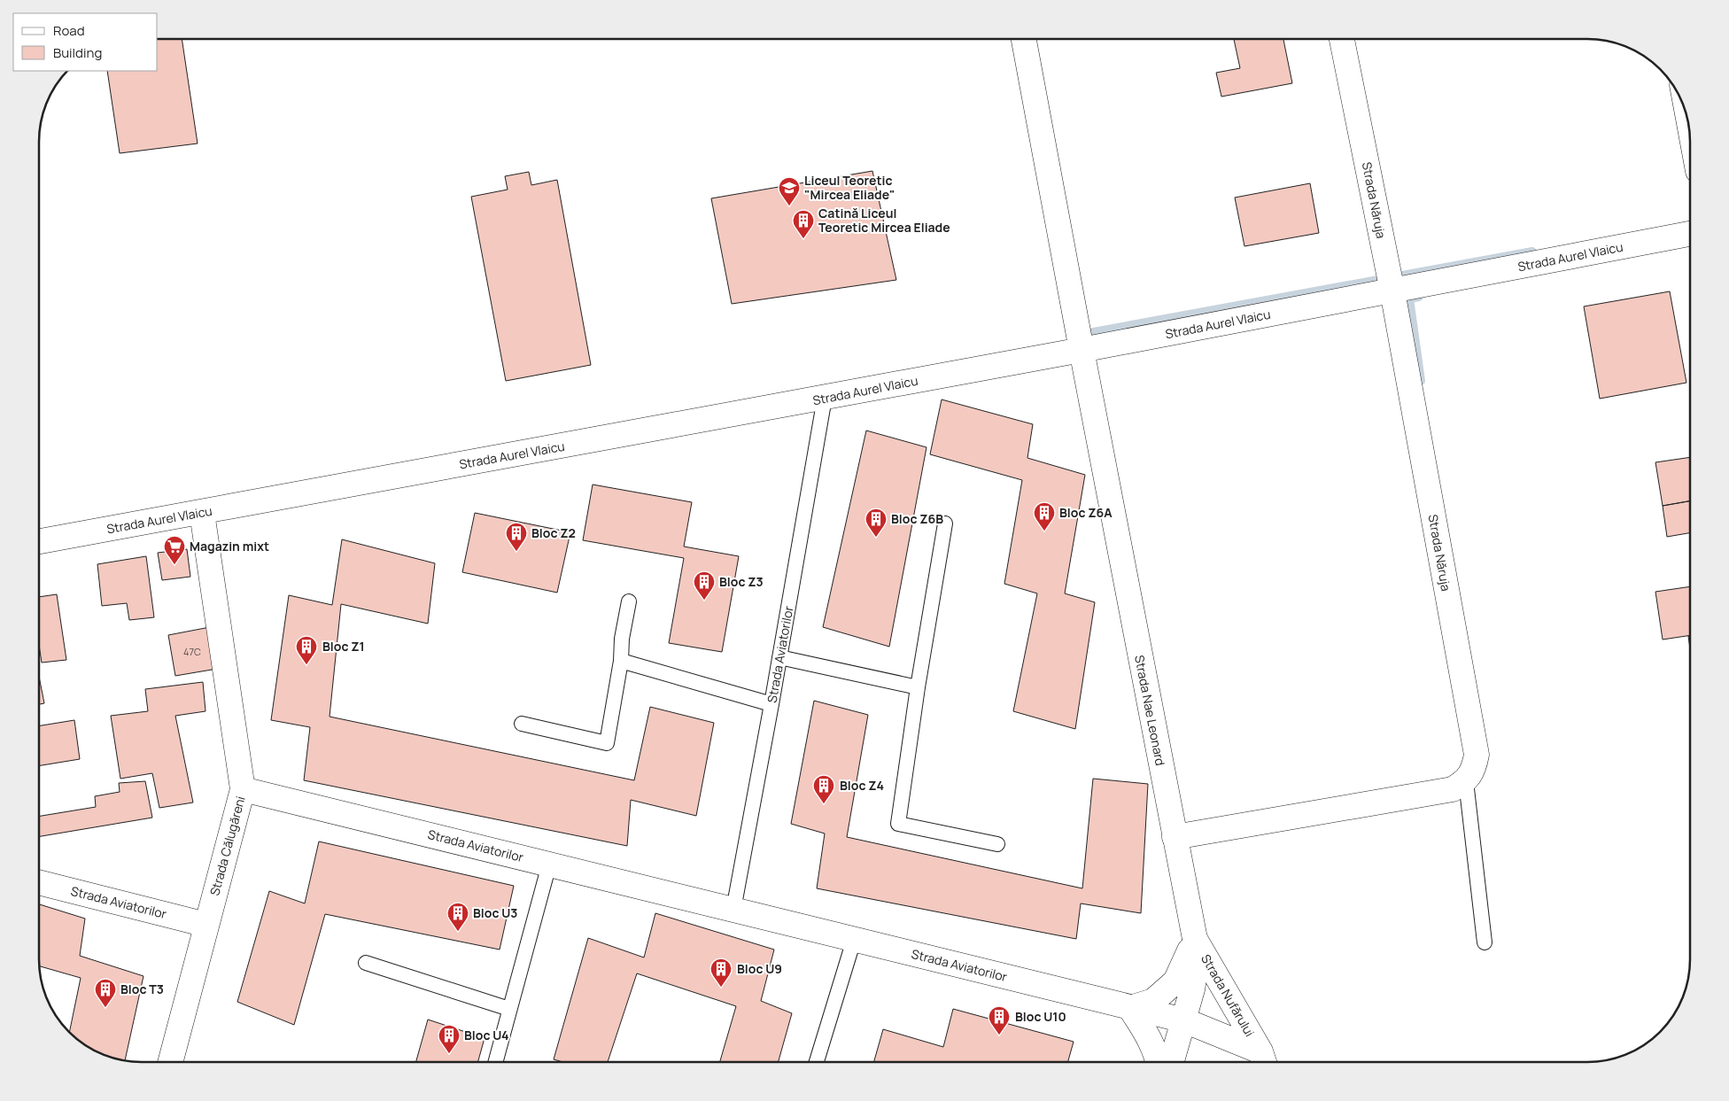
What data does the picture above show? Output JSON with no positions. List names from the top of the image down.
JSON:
{
  "streets": {
    "street": [
      "Strada Năruja",
      "Strada Aurel Vlaicu",
      "Strada Aviatorilor",
      "Strada Nae Leonard",
      "Strada Călugăreni",
      "Strada Nufărului"
    ]
  },
  "crossings": [
    ["Strada Năruja", "Strada Aurel Vlaicu"],
    ["Strada Aurel Vlaicu", "Strada Aviatorilor"],
    ["Strada Aurel Vlaicu", "Strada Nae Leonard"],
    ["Strada Aurel Vlaicu", "Strada Călugăreni"],
    ["Strada Aviatorilor", "Strada Nae Leonard"],
    ["Strada Aviatorilor", "Strada Călugăreni"],
    ["Strada Aviatorilor", "Strada Nufărului"],
    ["Strada Nae Leonard", "Strada Nufărului"]
  ],
  "places": {
    "school or university": ["Liceul Teoretic \"Mircea Eliade\""],
    "building": [
      "Catină Liceul Teoretic Mircea Eliade",
      "Bloc Z6A",
      "Bloc Z6B",
      "Bloc Z2",
      "Bloc Z3",
      "Bloc Z1",
      "Bloc Z4",
      "Bloc U3",
      "Bloc U9",
      "Bloc T3",
      "Bloc U10",
      "Bloc U4"
    ],
    "supermarket": ["Magazin mixt"]
  },
  "house_numbers": ["47C"],
  "legend": ["Road", "Building"]
}
